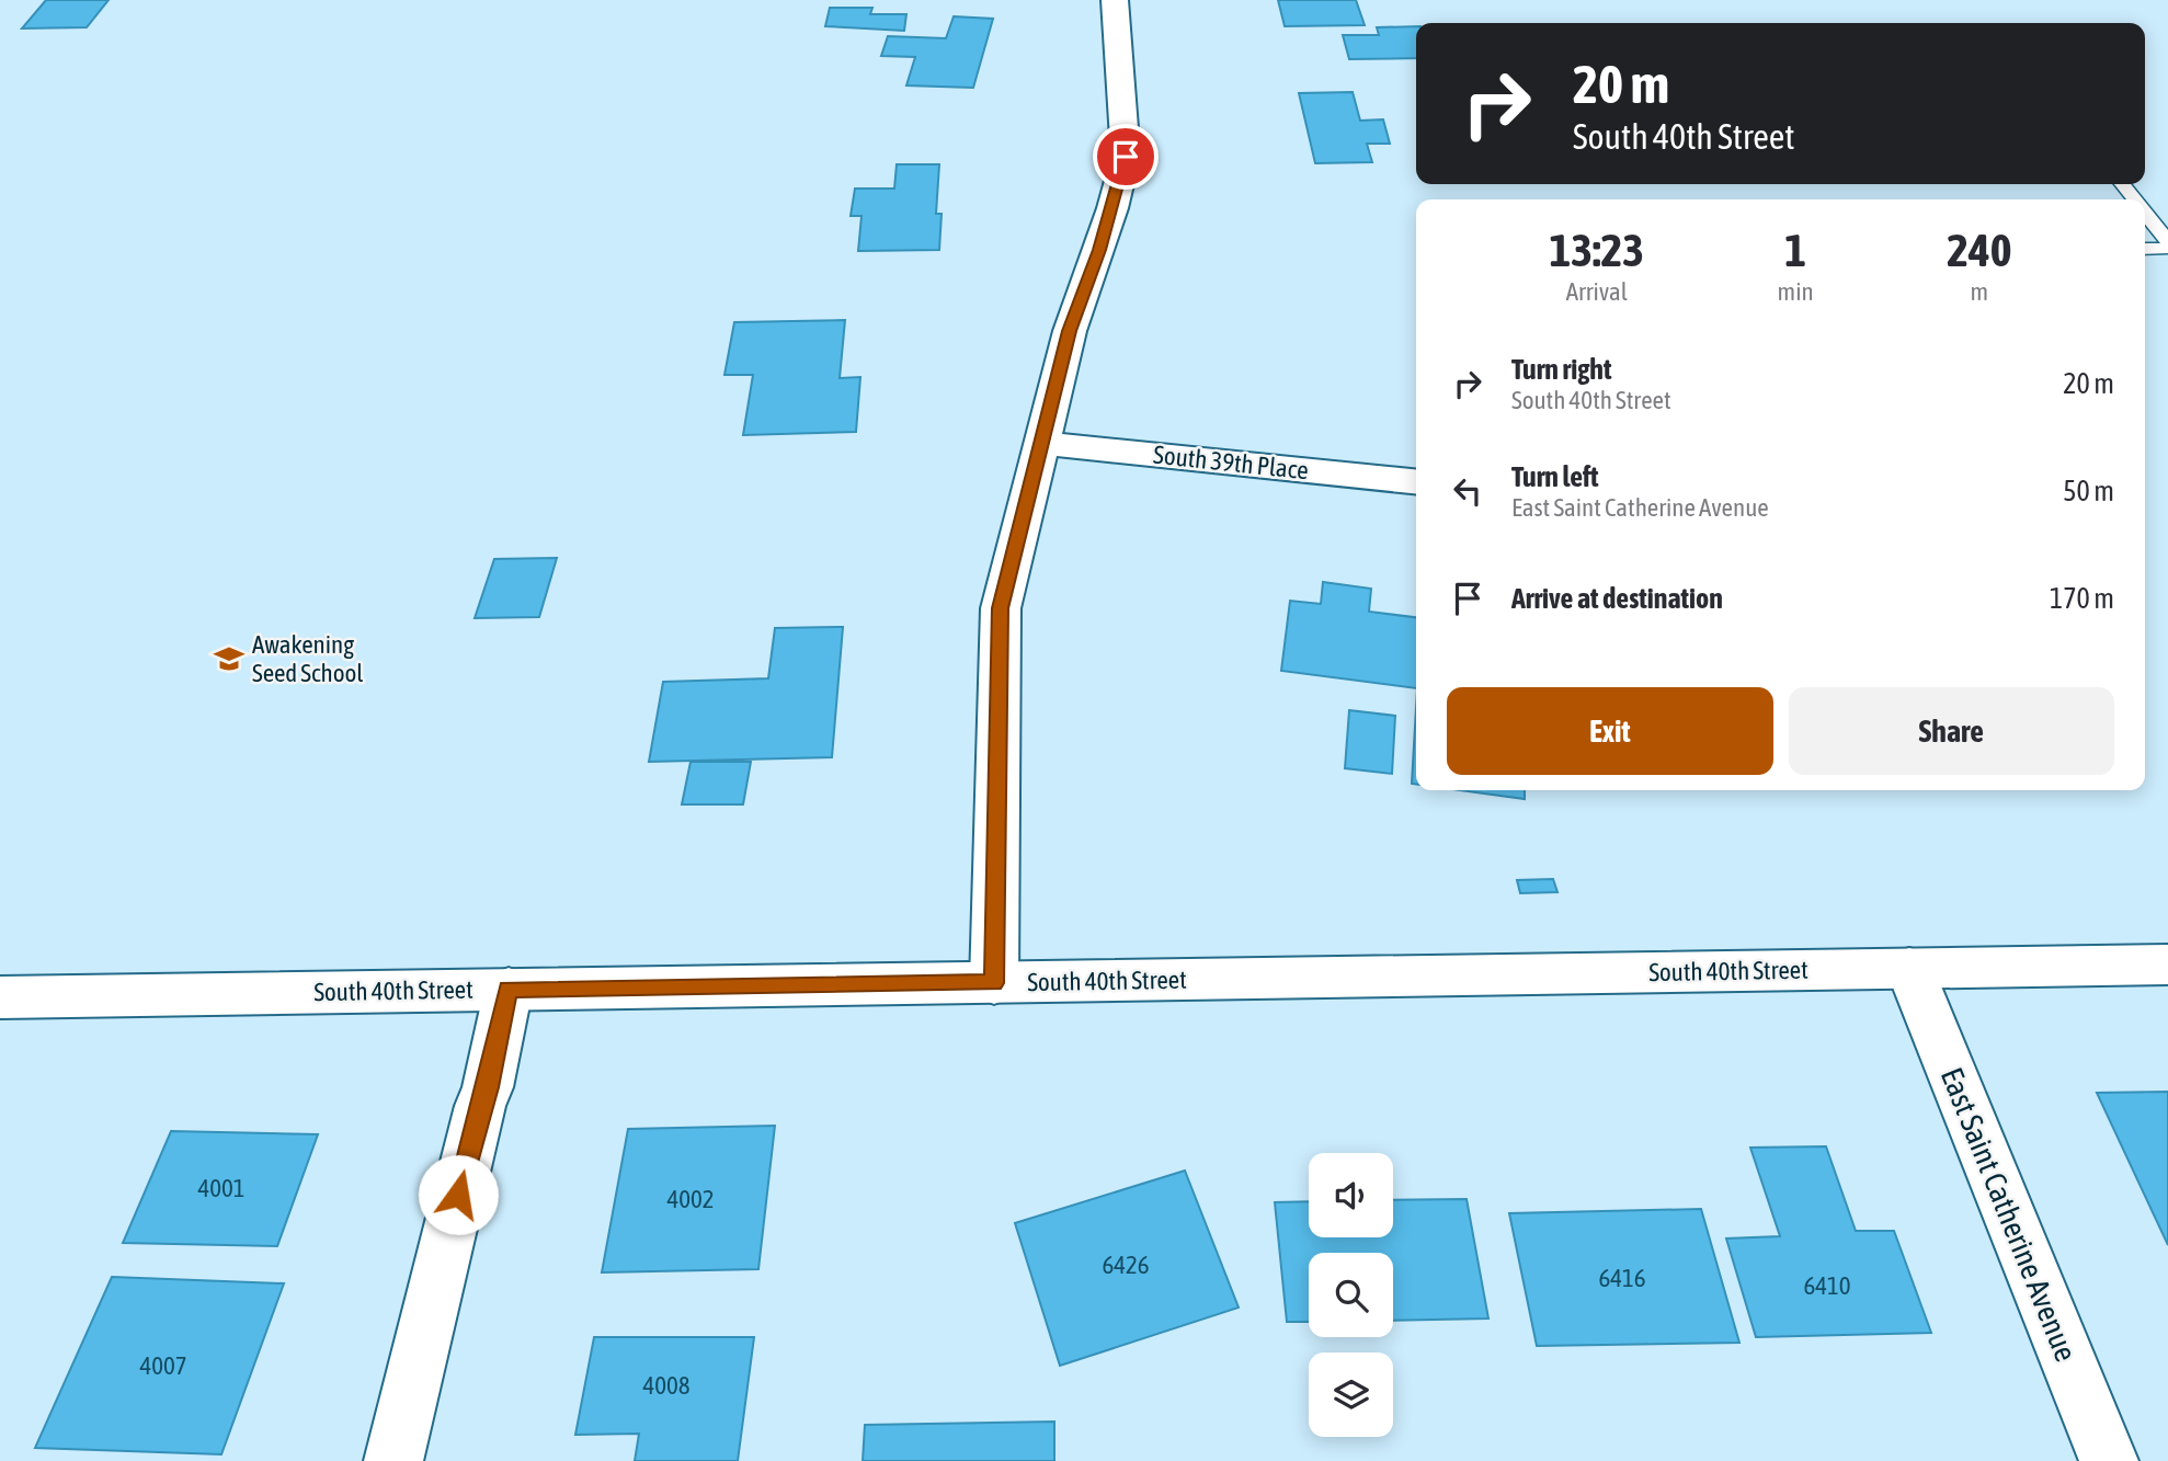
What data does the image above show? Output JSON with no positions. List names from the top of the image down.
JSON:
{
  "streets": {
    "street": ["South 39th Place", "South 40th Street", "East Saint Catherine Avenue"]
  },
  "crossings": [
    ["South 40th Street", "East Saint Catherine Avenue"]
  ],
  "places": {
    "school or university": ["Awakening Seed School"]
  },
  "house_numbers": [
    "4001",
    "4002",
    "6426",
    "6416",
    "6410",
    "4007",
    "4008"
  ],
  "page": {
    "turn": ["20 m", "South 40th Street"],
    "eta": [
      "13:23",
      "Arrival",
      "1",
      "min",
      "240",
      "m"
    ],
    "list": [
      {
        "name": "Turn right",
        "note": "South 40th Street",
        "value": "20 m"
      },
      {
        "name": "Turn left",
        "note": "East Saint Catherine Avenue",
        "value": "50 m"
      },
      {
        "name": "Arrive at destination",
        "value": "170 m"
      }
    ],
    "buttons": ["Exit", "Share"]
  }
}
